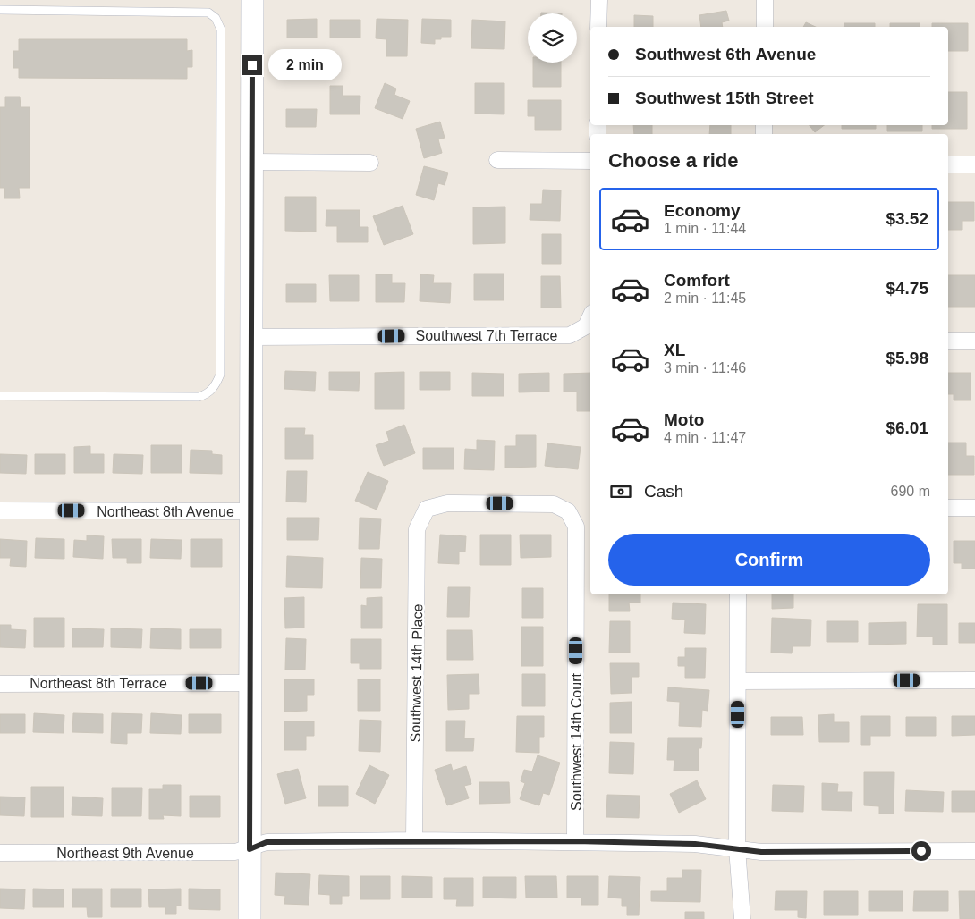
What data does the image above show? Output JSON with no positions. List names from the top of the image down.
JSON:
{
  "streets": {
    "street": [
      "Southwest 7th Terrace",
      "Northeast 8th Avenue",
      "Southwest 14th Place",
      "Northeast 8th Terrace",
      "Southwest 14th Court",
      "Northeast 9th Avenue"
    ]
  },
  "crossings": [
    ["Southwest 14th Place", "Southwest 14th Court"],
    ["Southwest 14th Place", "Northeast 9th Avenue"],
    ["Southwest 14th Court", "Northeast 9th Avenue"]
  ],
  "page": {
    "banner": ["Southwest 6th Avenue", "Southwest 15th Street"],
    "bubble": "2 min",
    "heading": "Choose a ride",
    "list": [
      {
        "name": "Economy",
        "note": "1 min · 11:44",
        "value": "$3.52"
      },
      {
        "name": "Comfort",
        "note": "2 min · 11:45",
        "value": "$4.75"
      },
      {
        "name": "XL",
        "note": "3 min · 11:46",
        "value": "$5.98"
      },
      {
        "name": "Moto",
        "note": "4 min · 11:47",
        "value": "$6.01"
      }
    ],
    "pay": ["Cash", "690 m"],
    "buttons": "Confirm"
  }
}
